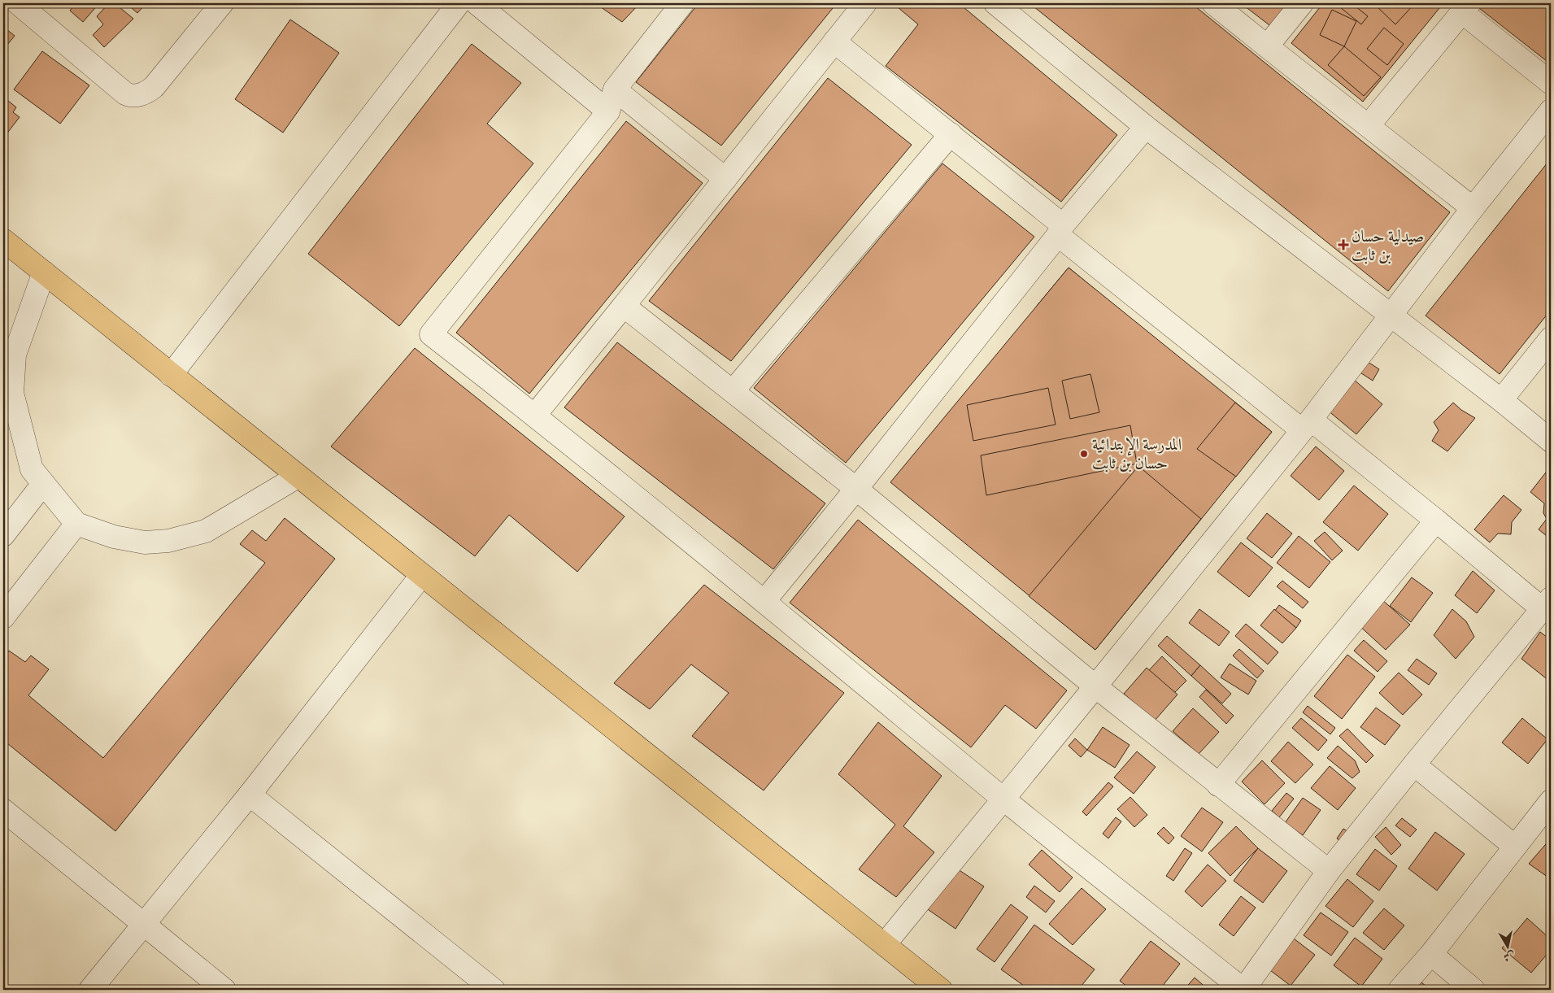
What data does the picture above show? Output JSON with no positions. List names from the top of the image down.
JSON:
{
  "places": {
    "health": ["صيدلية حسان بن ثابت"],
    "other": ["المدرسة الإبتدائية حسان بن ثابت"]
  },
  "north": "bottom"
}
